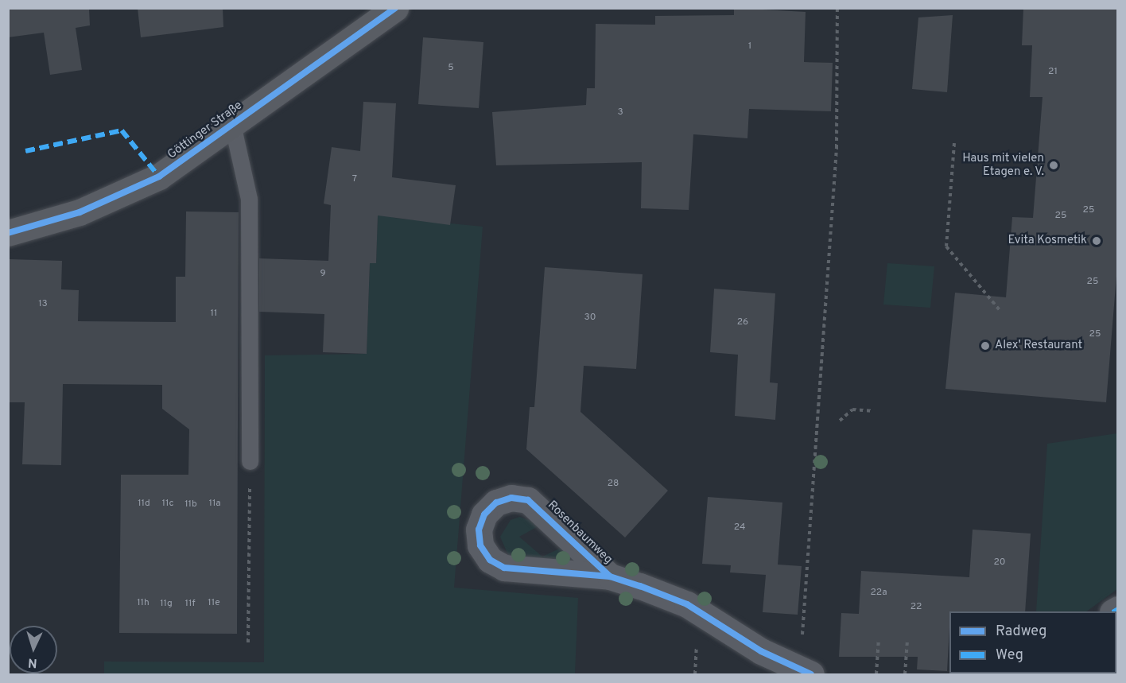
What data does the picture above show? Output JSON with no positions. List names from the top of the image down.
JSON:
{
  "streets": {
    "street": ["Göttinger Straße", "Rosenbaumweg"]
  },
  "places": ["Haus mit vielen Etagen e. V.", "Evita Kosmetik", "Alex' Restaurant"],
  "house_numbers": [
    "1",
    "5",
    "21",
    "3",
    "7",
    "25",
    "25",
    "9",
    "25",
    "13",
    "11",
    "30",
    "26",
    "25",
    "28",
    "11d",
    "11c",
    "11a",
    "11b",
    "24",
    "20",
    "22a",
    "11h",
    "11e",
    "11g",
    "11f",
    "22"
  ],
  "legend": ["Radweg", "Weg"],
  "north": "bottom"
}
